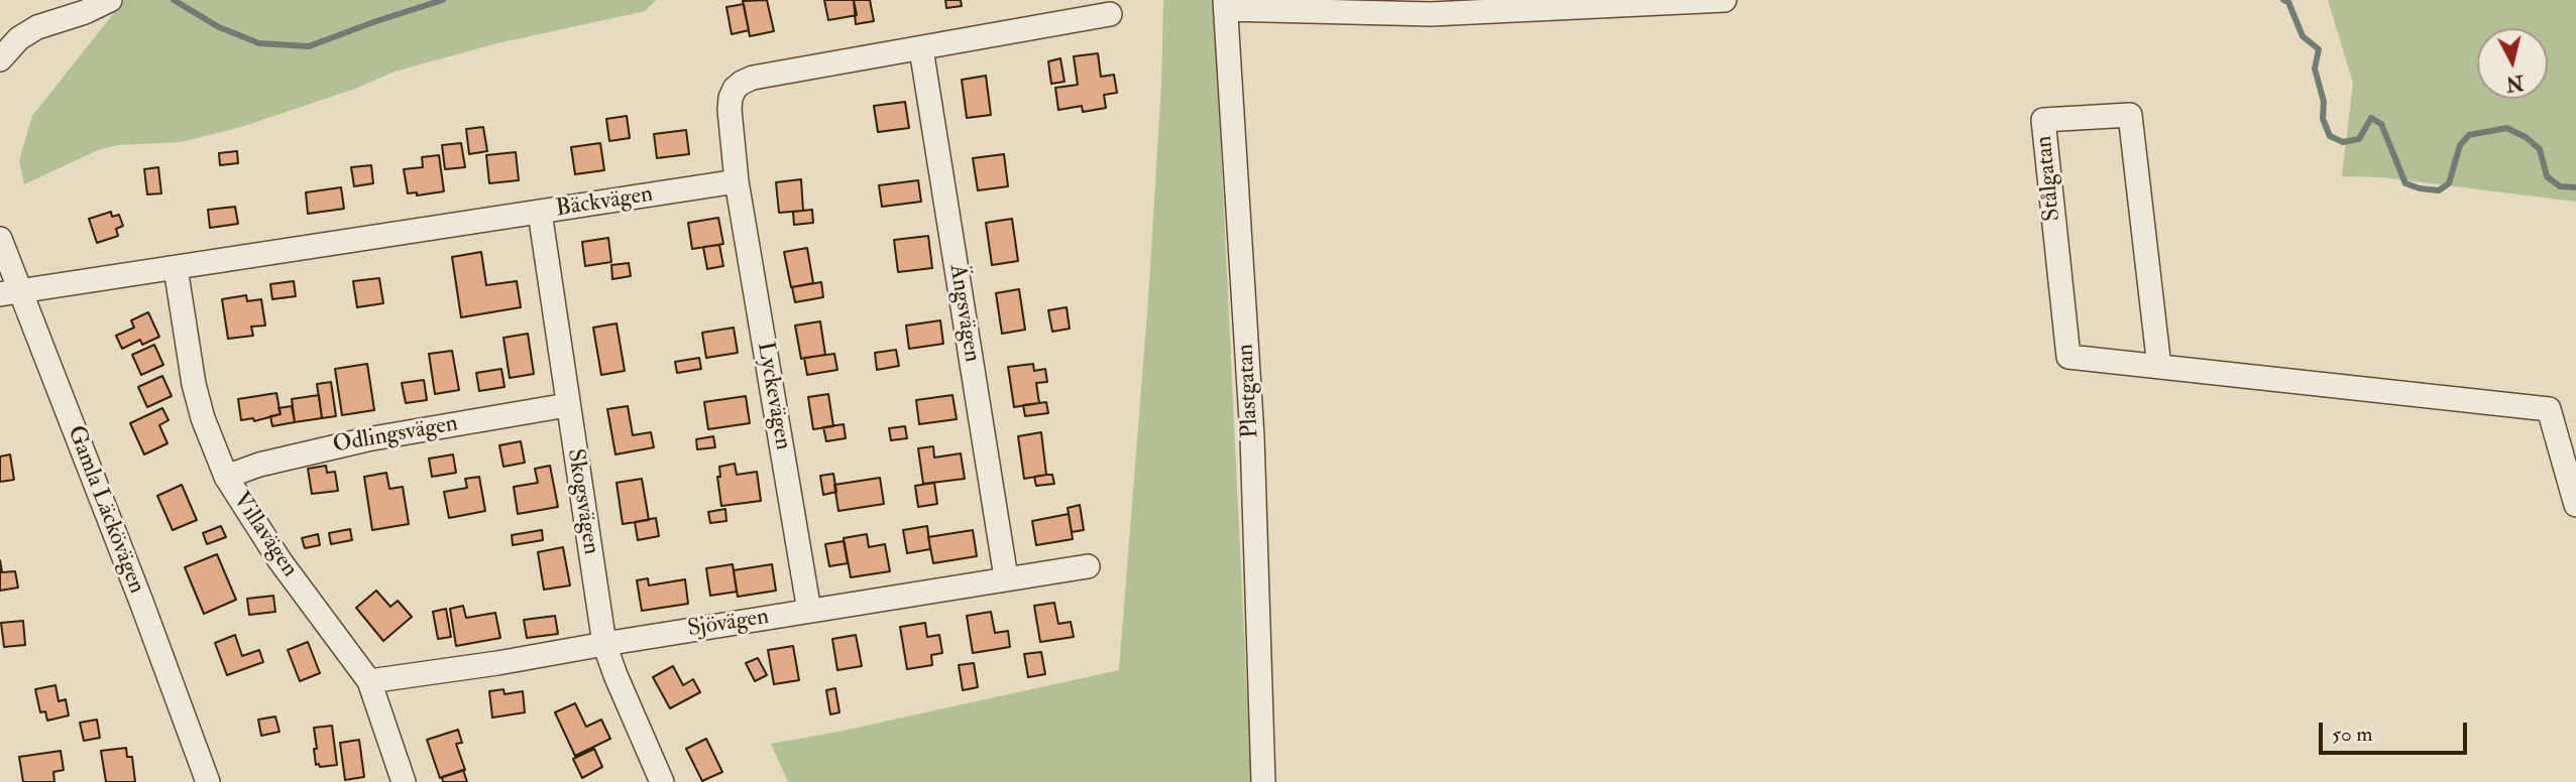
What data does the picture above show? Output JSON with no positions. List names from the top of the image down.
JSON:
{
  "streets": {
    "street": [
      "Stålgatan",
      "Bäckvägen",
      "Ängsvägen",
      "Plastgatan",
      "Lyckevägen",
      "Odlingsvägen",
      "Skogsvägen",
      "Gamla Läckövägen",
      "Villavägen",
      "Sjövägen"
    ]
  },
  "crossings": [
    ["Bäckvägen", "Lyckevägen"],
    ["Bäckvägen", "Skogsvägen"],
    ["Bäckvägen", "Gamla Läckövägen"],
    ["Bäckvägen", "Villavägen"],
    ["Ängsvägen", "Sjövägen"],
    ["Lyckevägen", "Sjövägen"],
    ["Odlingsvägen", "Skogsvägen"],
    ["Odlingsvägen", "Villavägen"],
    ["Skogsvägen", "Sjövägen"],
    ["Villavägen", "Sjövägen"]
  ],
  "scale_bar": "50 m",
  "north": "bottom"
}
